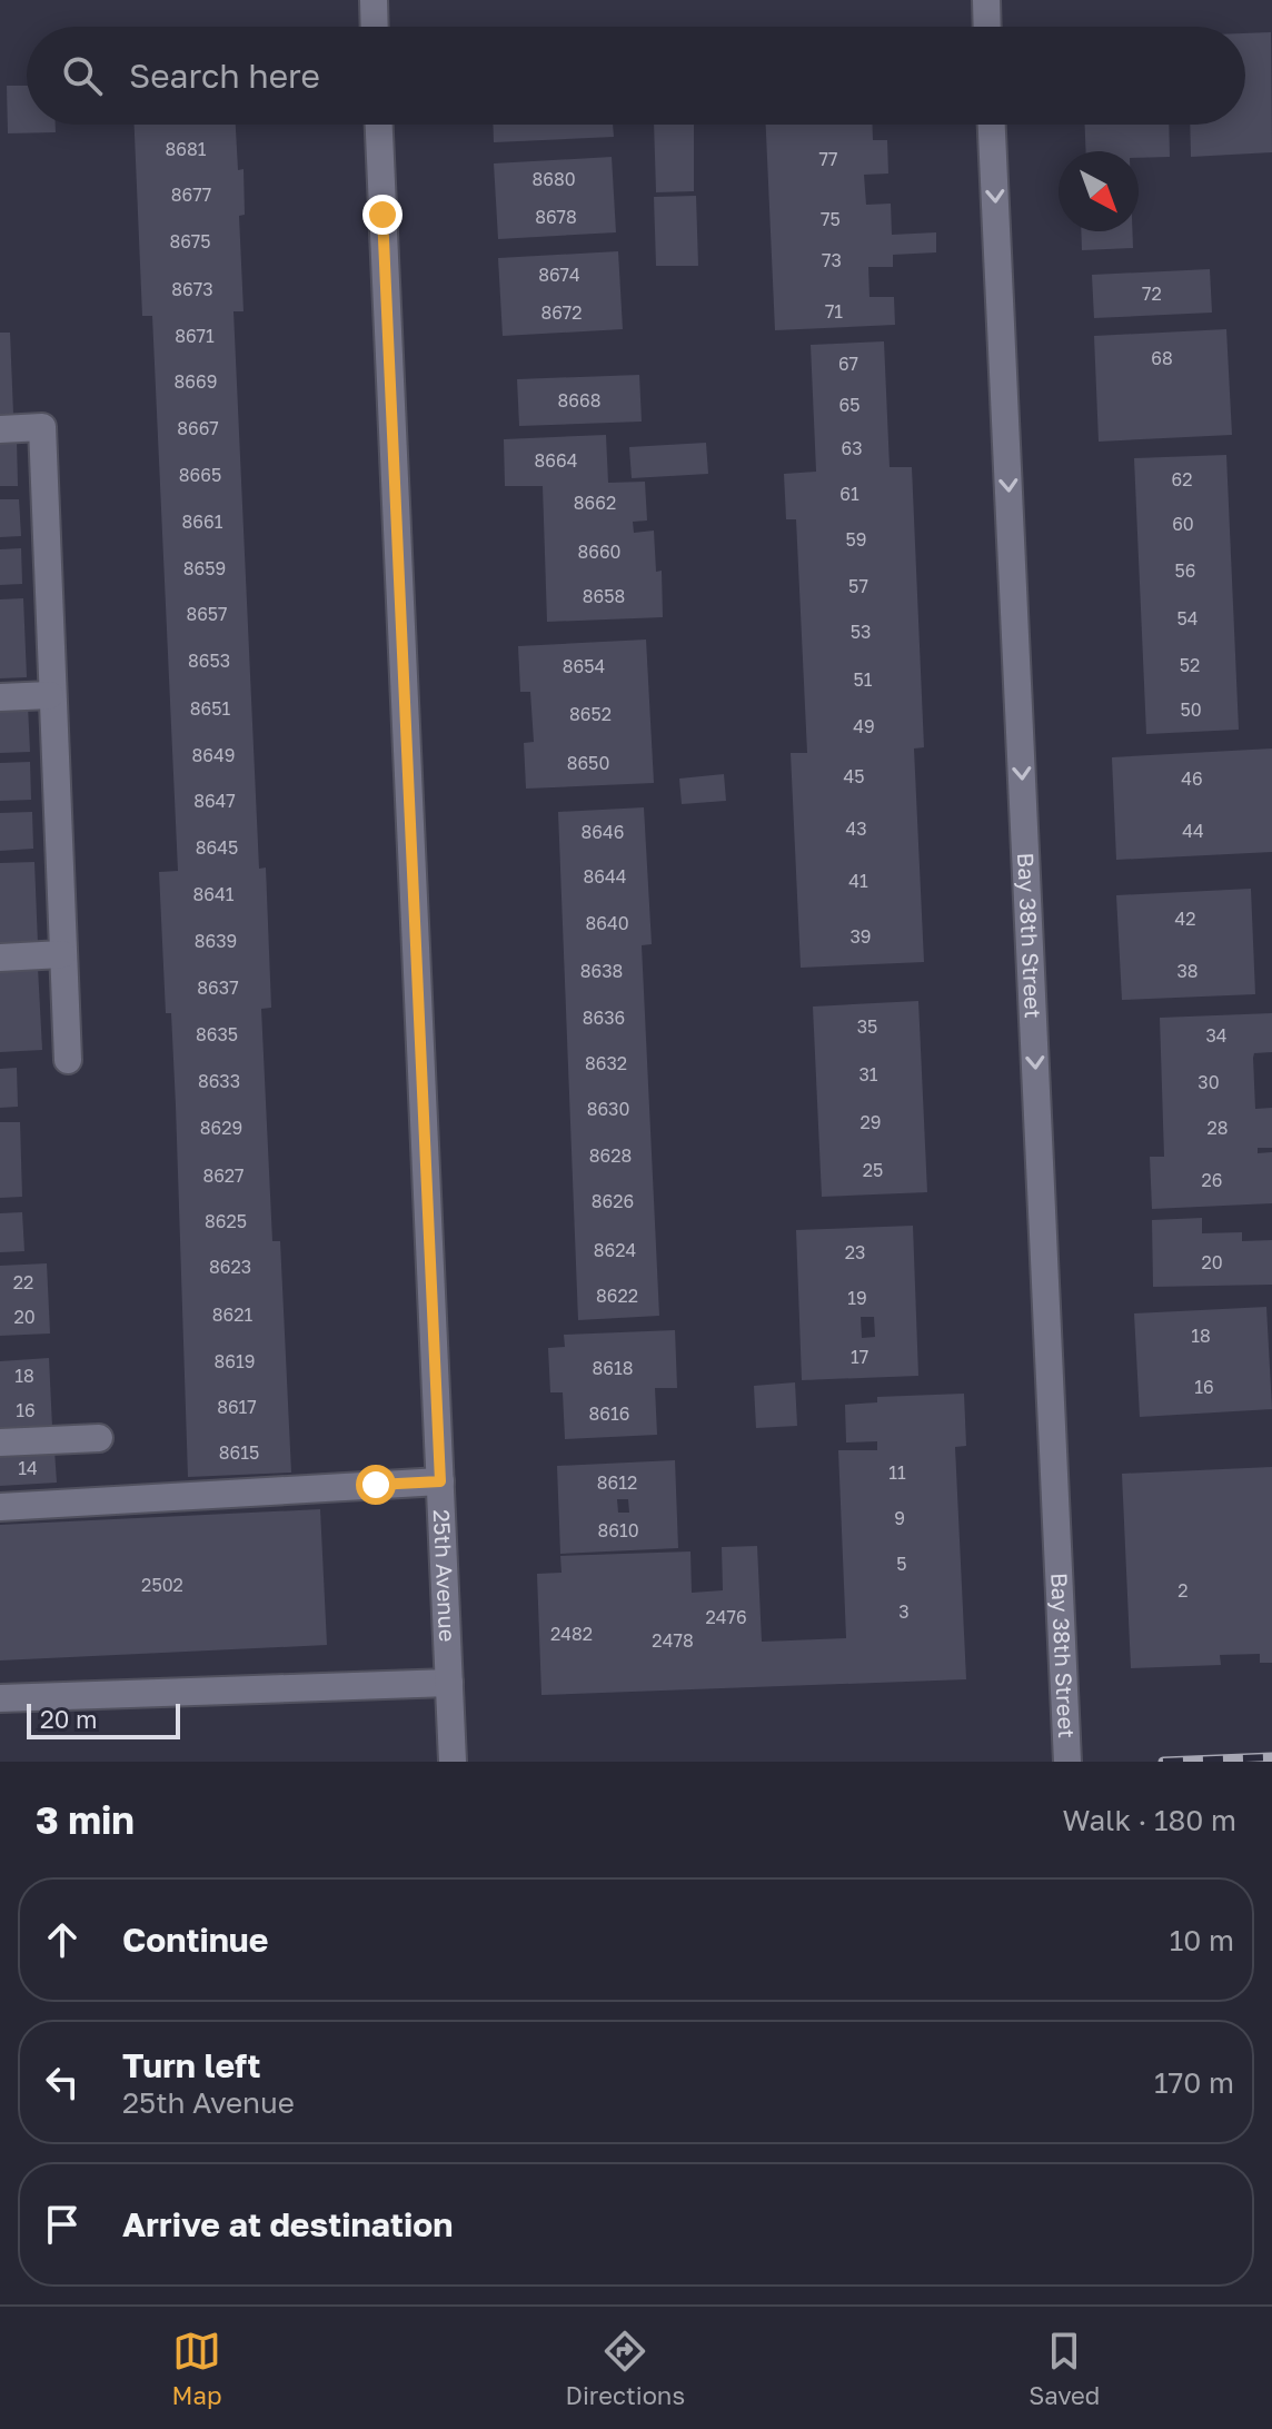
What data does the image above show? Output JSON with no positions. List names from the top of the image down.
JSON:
{
  "streets": {
    "street": ["Bay 38th Street", "25th Avenue"]
  },
  "one_way": ["Bay 38th Street"],
  "house_numbers": [
    "8681",
    "77",
    "8680",
    "8677",
    "8678",
    "75",
    "8675",
    "73",
    "8674",
    "8673",
    "72",
    "71",
    "8672",
    "8671",
    "68",
    "67",
    "8669",
    "8668",
    "65",
    "8667",
    "63",
    "8664",
    "8665",
    "62",
    "61",
    "8662",
    "8661",
    "60",
    "59",
    "8660",
    "8659",
    "56",
    "57",
    "8658",
    "8657",
    "54",
    "53",
    "8653",
    "52",
    "8654",
    "51",
    "8651",
    "50",
    "8652",
    "49",
    "8649",
    "8650",
    "45",
    "46",
    "8647",
    "43",
    "44",
    "8646",
    "8645",
    "8644",
    "41",
    "8641",
    "42",
    "8640",
    "39",
    "8639",
    "8638",
    "38",
    "8637",
    "8636",
    "35",
    "8635",
    "34",
    "8632",
    "31",
    "8633",
    "30",
    "8630",
    "29",
    "8629",
    "28",
    "8628",
    "25",
    "8627",
    "26",
    "8626",
    "8625",
    "8624",
    "23",
    "20",
    "8623",
    "22",
    "8622",
    "19",
    "8621",
    "20",
    "18",
    "17",
    "8619",
    "8618",
    "18",
    "16",
    "8617",
    "16",
    "8616",
    "8615",
    "14",
    "11",
    "8612",
    "9",
    "8610",
    "5",
    "2502",
    "2",
    "3",
    "2476",
    "2482",
    "2478"
  ],
  "scale_bar": "20 m",
  "north": "bottom right",
  "page": {
    "search": "Search here",
    "scale": "20 m",
    "heading": ["3 min", "Walk · 180 m"],
    "list": [
      ["Continue", "10 m"],
      ["Turn left", "25th Avenue", "170 m"],
      "Arrive at destination"
    ],
    "nav": ["Map", "Directions", "Saved"]
  }
}
